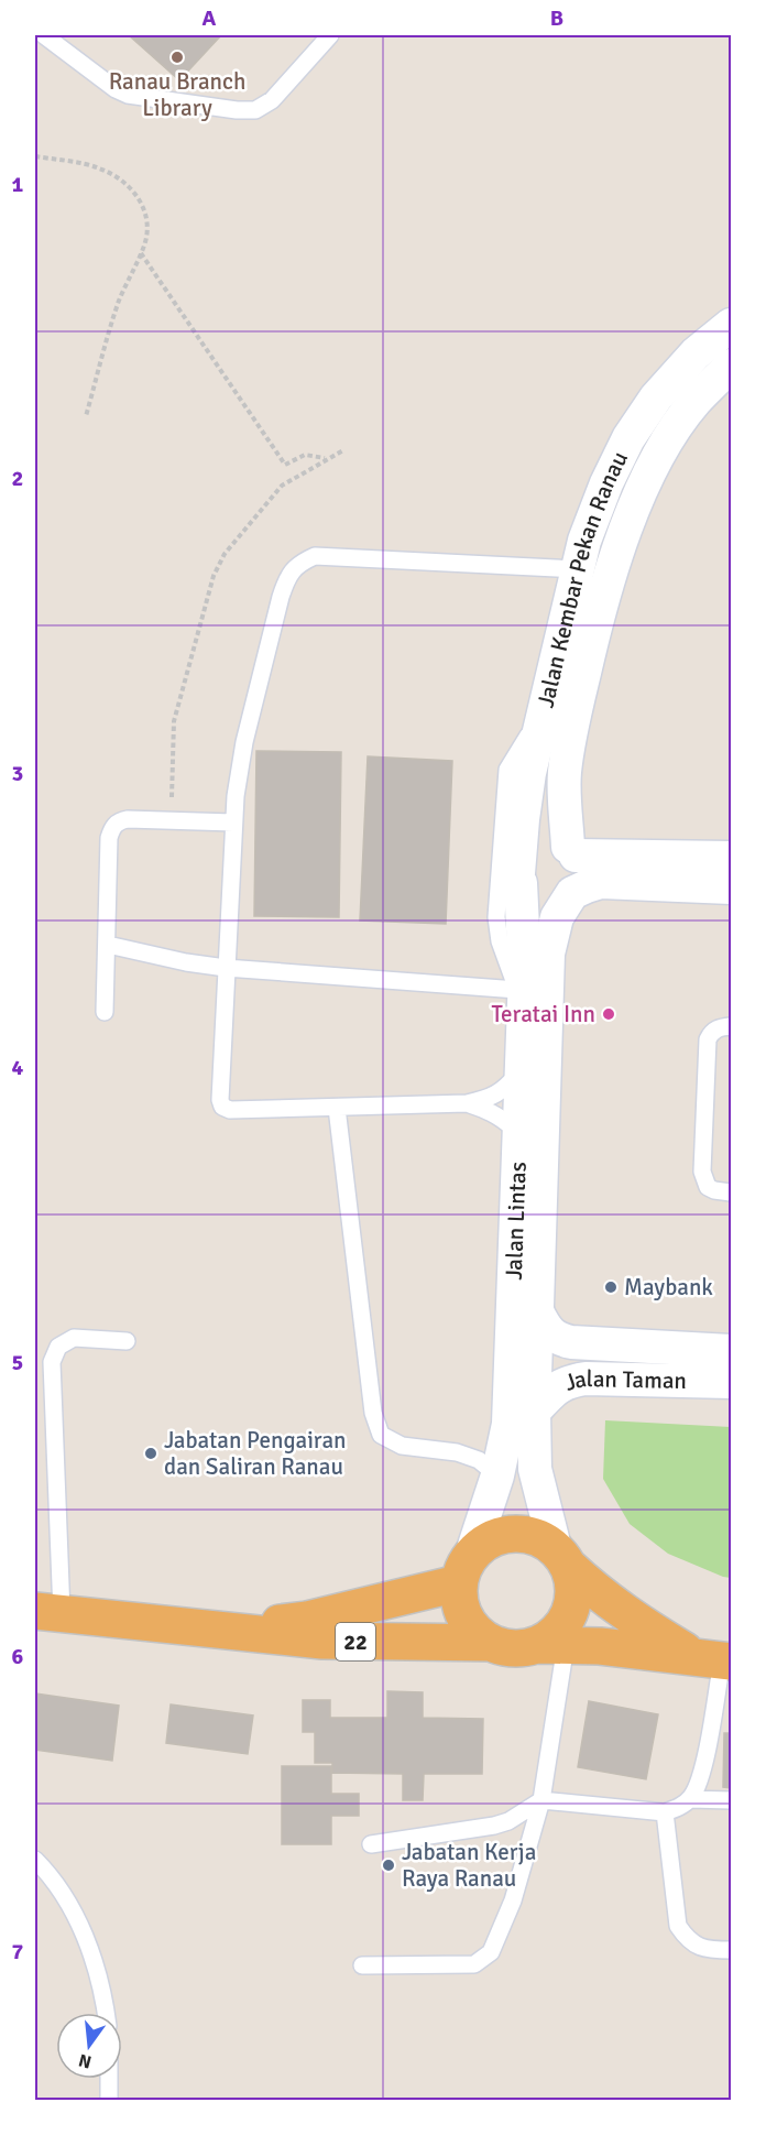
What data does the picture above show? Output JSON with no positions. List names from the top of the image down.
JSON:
{
  "streets": {
    "highway": ["22"],
    "street": ["Jalan Kembar Pekan Ranau", "Jalan Lintas", "Jalan Taman"]
  },
  "crossings": [
    ["Jalan Kembar Pekan Ranau", "Jalan Lintas"],
    ["Jalan Lintas", "Jalan Taman"],
    ["Jalan Lintas", "22"]
  ],
  "places": [
    "Ranau Branch Library",
    "Teratai Inn",
    "Maybank",
    "Jabatan Pengairan dan Saliran Ranau",
    "Jabatan Kerja Raya Ranau"
  ],
  "north": "bottom",
  "grid": {
    "columns": ["A", "B"],
    "rows": [
      "1",
      "2",
      "3",
      "4",
      "5",
      "6",
      "7"
    ]
  }
}
